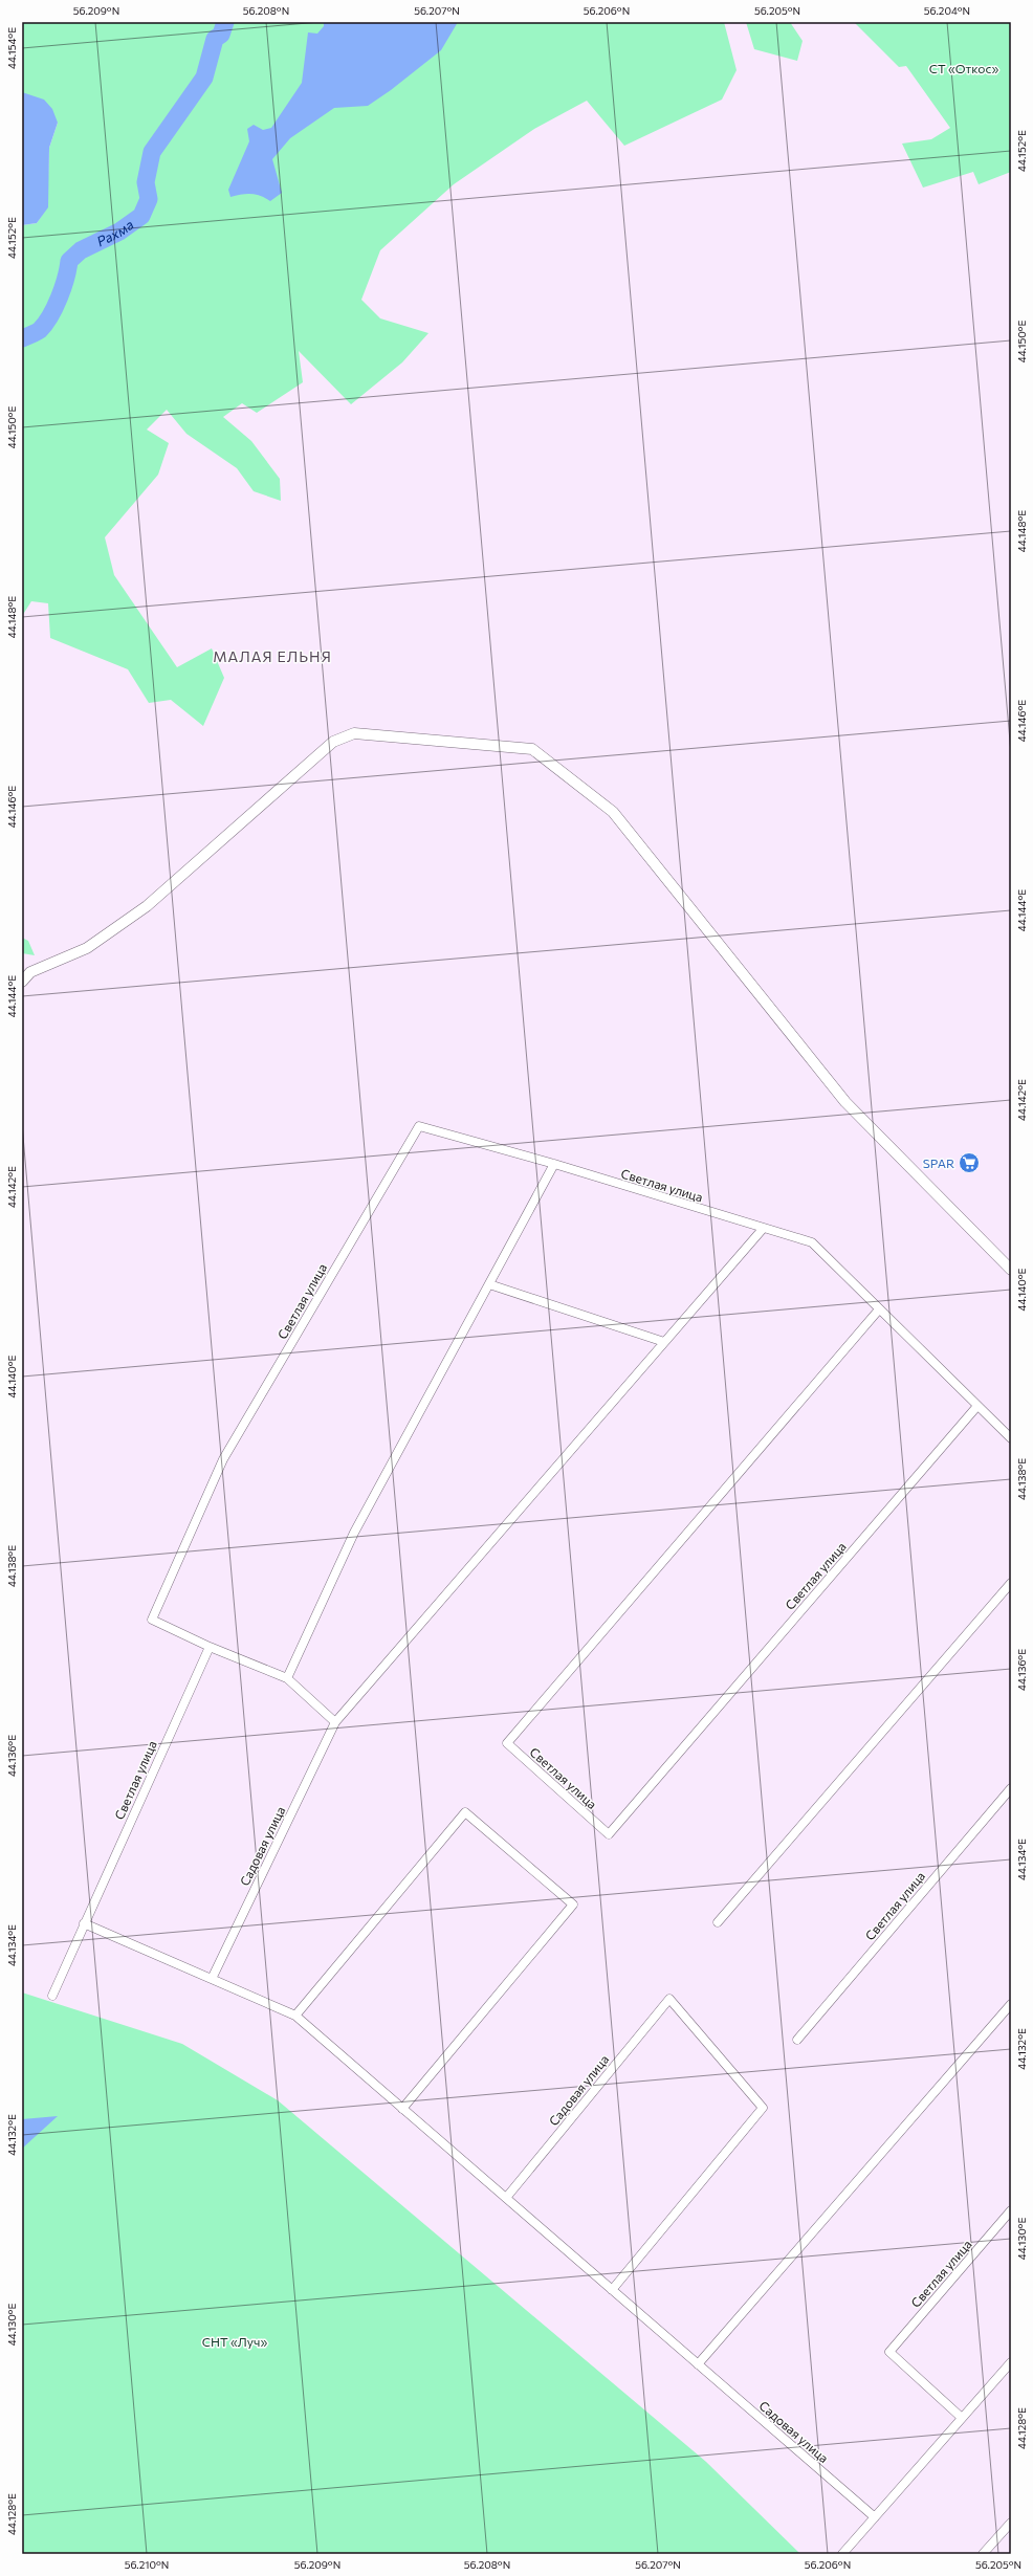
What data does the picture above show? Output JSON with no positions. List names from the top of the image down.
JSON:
{
  "streets": {
    "street": ["Светлая улица", "Садовая улица"]
  },
  "crossings": [
    ["Светлая улица", "Садовая улица"]
  ],
  "districts": ["МАЛАЯ ЕЛЬНЯ"],
  "water": ["Рахма"],
  "parks": ["СТ «Откос»", "СНТ «Луч»"],
  "places": {
    "supermarket": ["SPAR"]
  },
  "coordinates": [
    "56.209°N",
    "56.208°N",
    "56.207°N",
    "56.206°N",
    "56.205°N",
    "56.204°N",
    "44.154°E",
    "44.152°E",
    "44.150°E",
    "44.148°E",
    "44.146°E",
    "44.144°E",
    "44.142°E",
    "44.140°E",
    "44.138°E",
    "44.136°E",
    "44.134°E",
    "44.132°E",
    "44.130°E",
    "44.128°E",
    "56.210°N"
  ]
}
